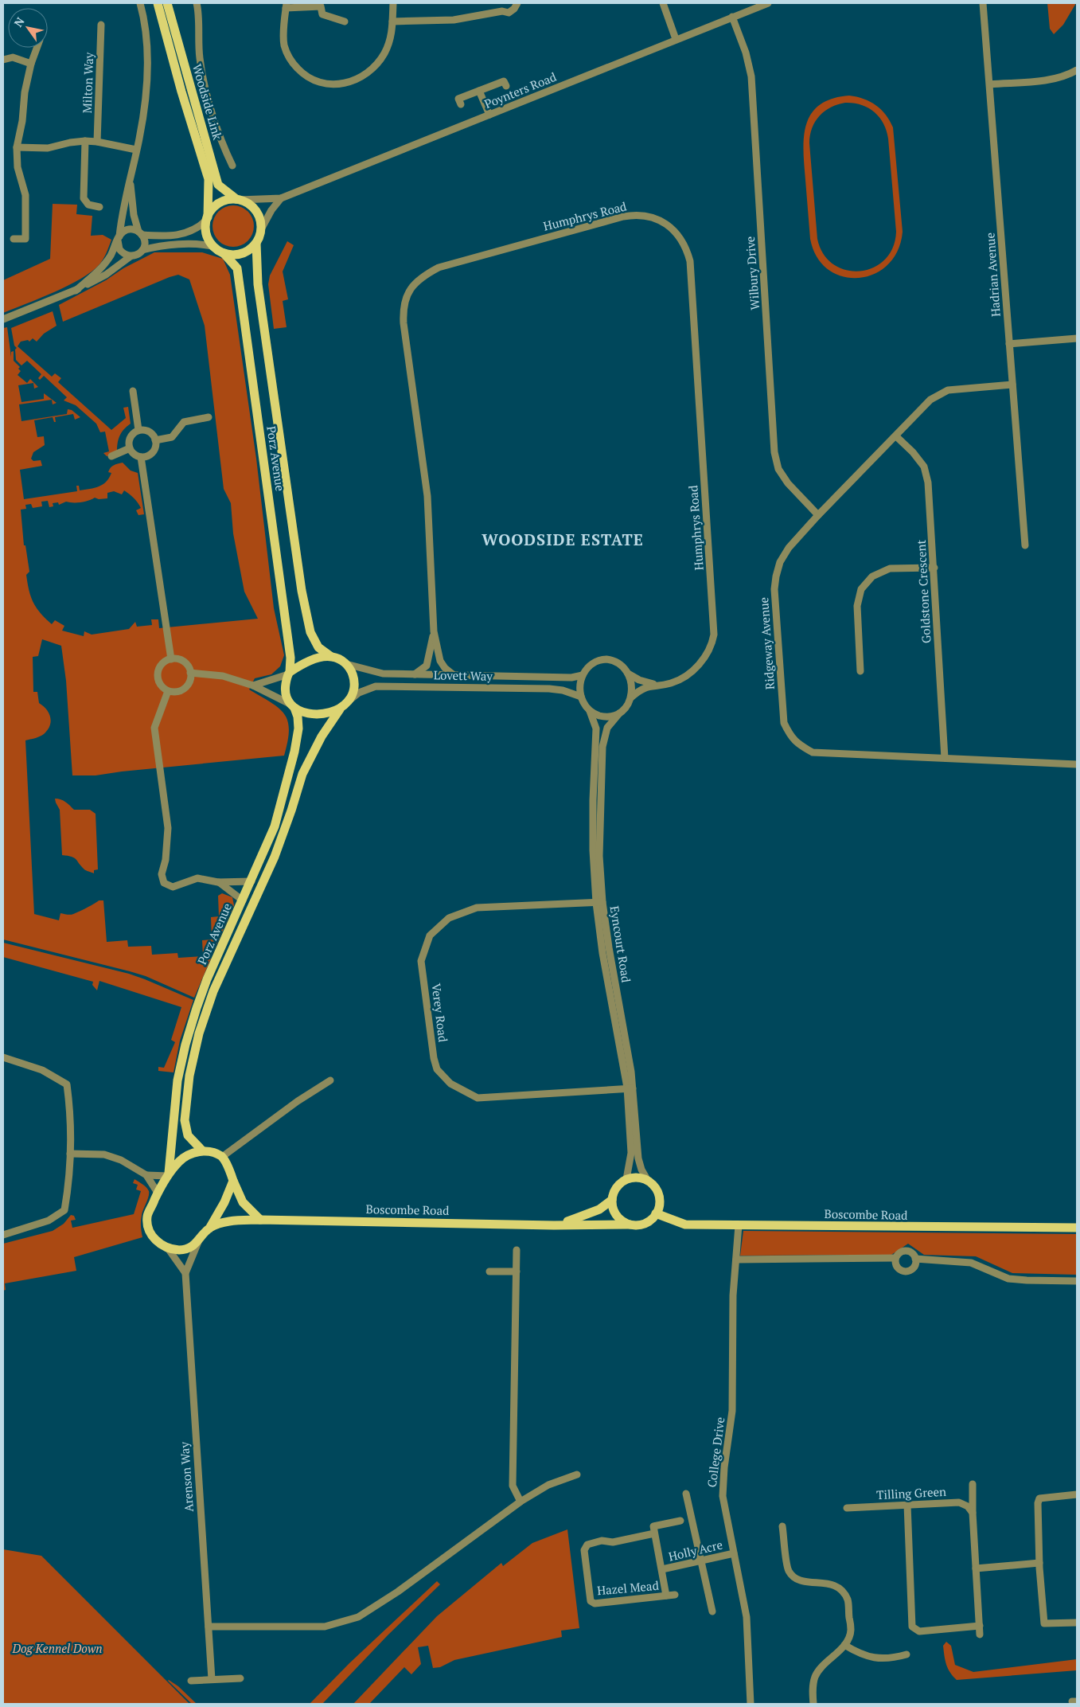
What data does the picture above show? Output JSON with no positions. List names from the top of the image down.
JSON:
{
  "streets": {
    "main road": ["Woodside Link", "Porz Avenue", "Boscombe Road"],
    "street": [
      "Milton Way",
      "Poynters Road",
      "Humphrys Road",
      "Wilbury Drive",
      "Hadrian Avenue",
      "Goldstone Crescent",
      "Ridgeway Avenue",
      "Lovett Way",
      "Eyncourt Road",
      "Verey Road",
      "College Drive",
      "Arenson Way",
      "Tilling Green",
      "Holly Acre",
      "Hazel Mead"
    ]
  },
  "crossings": [
    ["Poynters Road", "Woodside Link"],
    ["Poynters Road", "Wilbury Drive"],
    ["Poynters Road", "Porz Avenue"],
    ["Woodside Link", "Porz Avenue"],
    ["Humphrys Road", "Lovett Way"],
    ["Humphrys Road", "Eyncourt Road"],
    ["Wilbury Drive", "Ridgeway Avenue"],
    ["Hadrian Avenue", "Ridgeway Avenue"],
    ["Porz Avenue", "Lovett Way"],
    ["Porz Avenue", "Boscombe Road"],
    ["Porz Avenue", "Arenson Way"],
    ["Goldstone Crescent", "Ridgeway Avenue"],
    ["Lovett Way", "Eyncourt Road"],
    ["Eyncourt Road", "Verey Road"],
    ["Eyncourt Road", "Boscombe Road"],
    ["Boscombe Road", "College Drive"],
    ["Boscombe Road", "Arenson Way"],
    ["College Drive", "Holly Acre"]
  ],
  "districts": ["WOODSIDE ESTATE"],
  "parks": ["Dog Kennel Down"],
  "north": "top left"
}
